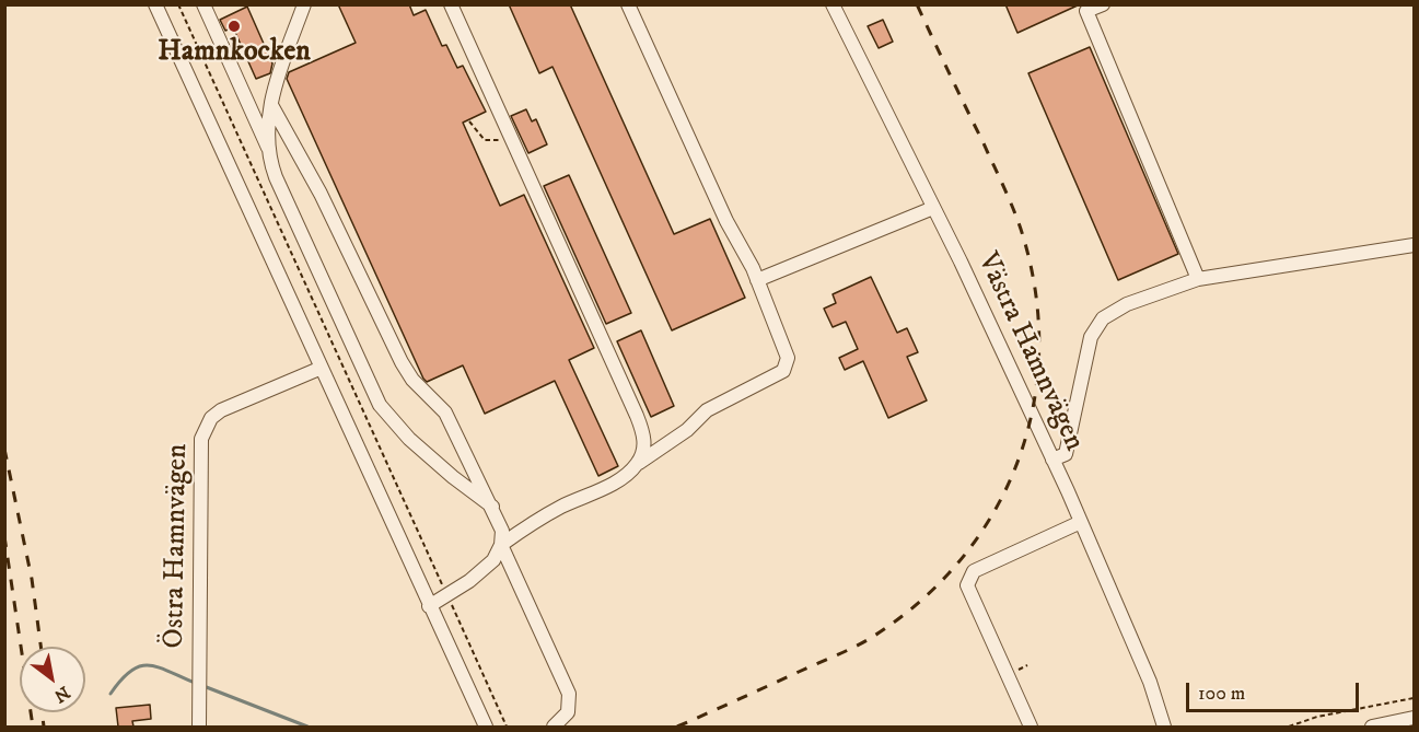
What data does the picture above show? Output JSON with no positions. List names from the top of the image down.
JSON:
{
  "streets": {
    "street": ["Västra Hamnvägen", "Östra Hamnvägen"]
  },
  "places": ["Hamnkocken"],
  "scale_bar": "100 m",
  "north": "bottom right"
}
